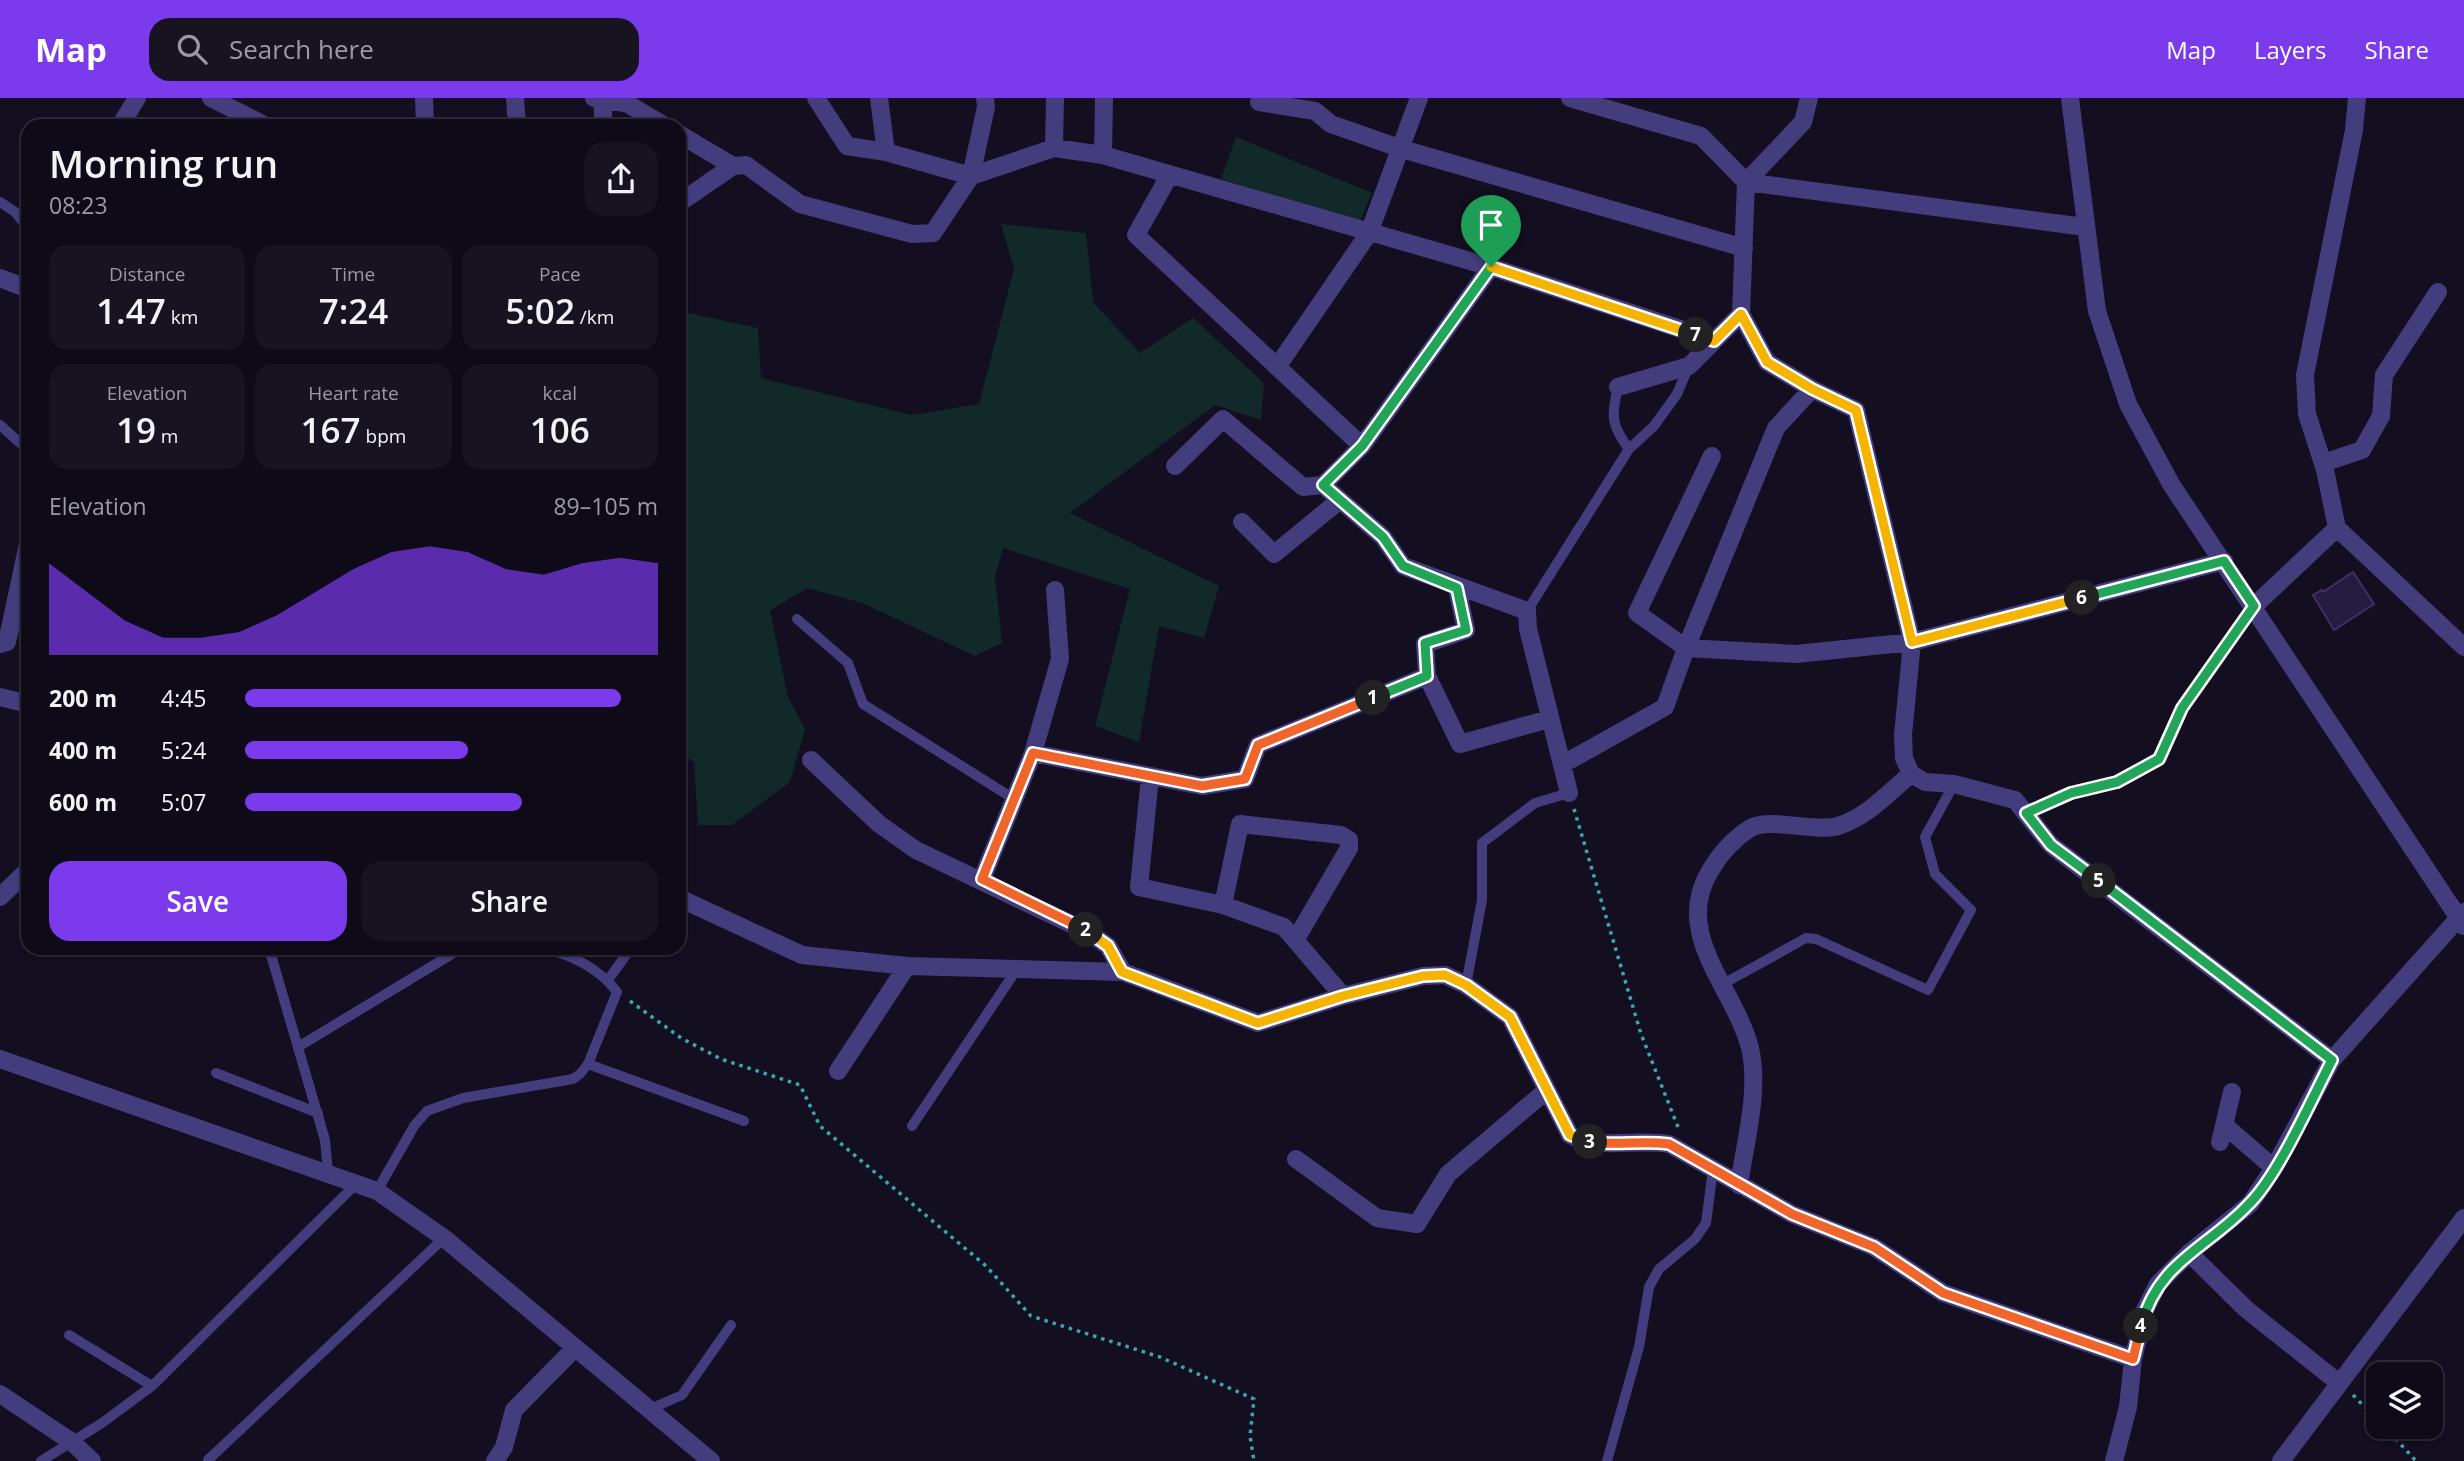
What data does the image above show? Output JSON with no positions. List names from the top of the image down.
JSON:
{
  "page": {
    "header": "Map",
    "search": "Search here",
    "nav": ["Map", "Layers", "Share"],
    "heading": ["Morning run", "08:23"],
    "stats": [
      ["Distance", "1.47 km"],
      ["Time", "7:24"],
      ["Pace", "5:02 /km"],
      ["Elevation", "19 m"],
      ["Heart rate", "167 bpm"],
      ["kcal", "106"]
    ],
    "pins": [
      "7",
      "6",
      "1",
      "5",
      "2",
      "3",
      "4"
    ],
    "chart": ["Elevation", "89–105 m"],
    "list": [
      {
        "name": "200 m",
        "note": "4:45"
      },
      {
        "name": "400 m",
        "note": "5:24"
      },
      {
        "name": "600 m",
        "note": "5:07"
      }
    ],
    "buttons": ["Save", "Share"]
  }
}
